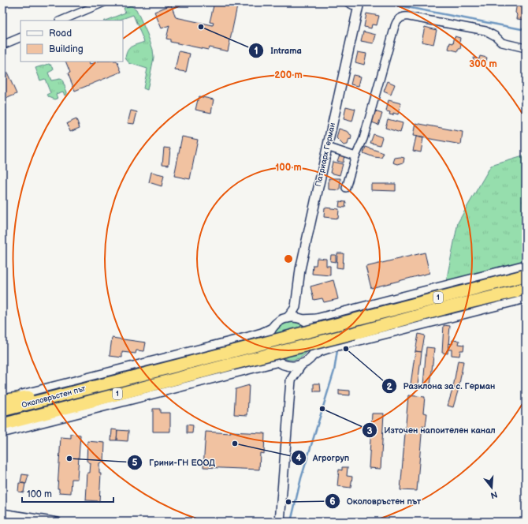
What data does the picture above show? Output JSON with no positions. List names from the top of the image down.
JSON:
{
  "streets": {
    "highway": ["1", "Околовръстен път"],
    "street": ["Патриарх Герман"]
  },
  "places": [
    "Intrama",
    "Разклона за с. Герман",
    "Източен напоителен канал",
    "Агрогруп",
    "Грини-ГН ЕООД",
    "Околовръстен път"
  ],
  "legend": ["Road", "Building"],
  "scale_bar": "100 m",
  "north": "bottom",
  "rings": ["300 m", "200 m", "100 m"]
}
